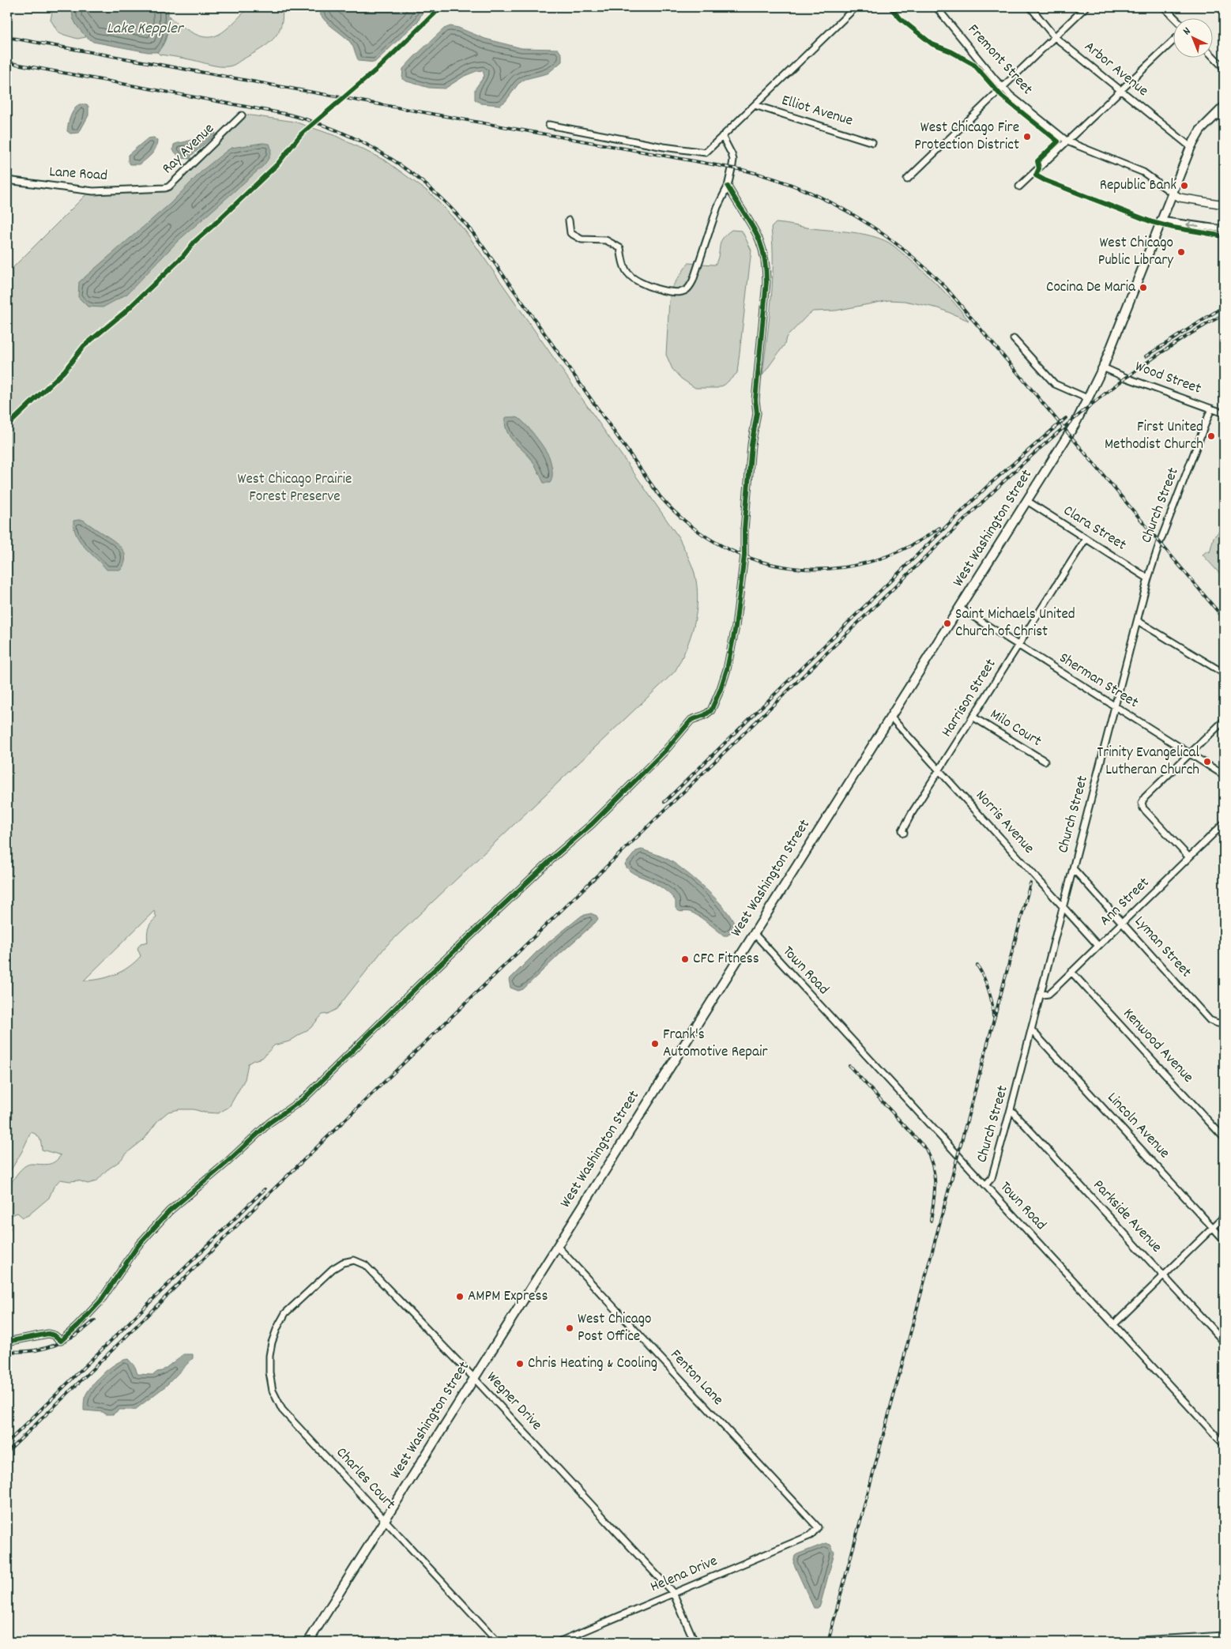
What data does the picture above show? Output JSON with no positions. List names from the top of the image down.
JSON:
{
  "streets": {
    "main road": ["West Washington Street"],
    "street": [
      "Fremont Street",
      "Arbor Avenue",
      "Elliot Avenue",
      "Ray Avenue",
      "Lane Road",
      "Wood Street",
      "Church Street",
      "Clara Street",
      "Sherman Street",
      "Harrison Street",
      "Milo Court",
      "Norris Avenue",
      "Ann Street",
      "Lyman Street",
      "Town Road",
      "Kenwood Avenue",
      "Lincoln Avenue",
      "Parkside Avenue",
      "Fenton Lane",
      "Wegner Drive",
      "Charles Court",
      "Helena Drive"
    ]
  },
  "crossings": [
    ["Fremont Street", "West Washington Street"],
    ["Arbor Avenue", "West Washington Street"],
    ["Ray Avenue", "Lane Road"],
    ["Wood Street", "Church Street"],
    ["Wood Street", "West Washington Street"],
    ["Church Street", "Clara Street"],
    ["Church Street", "Sherman Street"],
    ["Church Street", "Norris Avenue"],
    ["Church Street", "Ann Street"],
    ["Church Street", "Lyman Street"],
    ["Church Street", "Town Road"],
    ["Church Street", "Lincoln Avenue"],
    ["Church Street", "Parkside Avenue"],
    ["West Washington Street", "Clara Street"],
    ["West Washington Street", "Sherman Street"],
    ["West Washington Street", "Norris Avenue"],
    ["West Washington Street", "Town Road"],
    ["West Washington Street", "Fenton Lane"],
    ["West Washington Street", "Wegner Drive"],
    ["West Washington Street", "Charles Court"],
    ["Clara Street", "Harrison Street"],
    ["Sherman Street", "Harrison Street"],
    ["Harrison Street", "Milo Court"],
    ["Harrison Street", "Norris Avenue"],
    ["Norris Avenue", "Ann Street"],
    ["Ann Street", "Lyman Street"],
    ["Ann Street", "Kenwood Avenue"],
    ["Fenton Lane", "Helena Drive"],
    ["Wegner Drive", "Charles Court"],
    ["Wegner Drive", "Helena Drive"]
  ],
  "water": ["Lake Keppler"],
  "parks": ["West Chicago Prairie Forest Preserve"],
  "places": [
    "West Chicago Fire Protection District",
    "Republic Bank",
    "West Chicago Public Library",
    "Cocina De Maria",
    "First United Methodist Church",
    "Saint Michaels United Church of Christ",
    "Trinity Evangelical Lutheran Church",
    "CFC Fitness",
    "Frank's Automotive Repair",
    "AMPM Express",
    "West Chicago Post Office",
    "Chris Heating & Cooling"
  ],
  "north": "top left"
}
